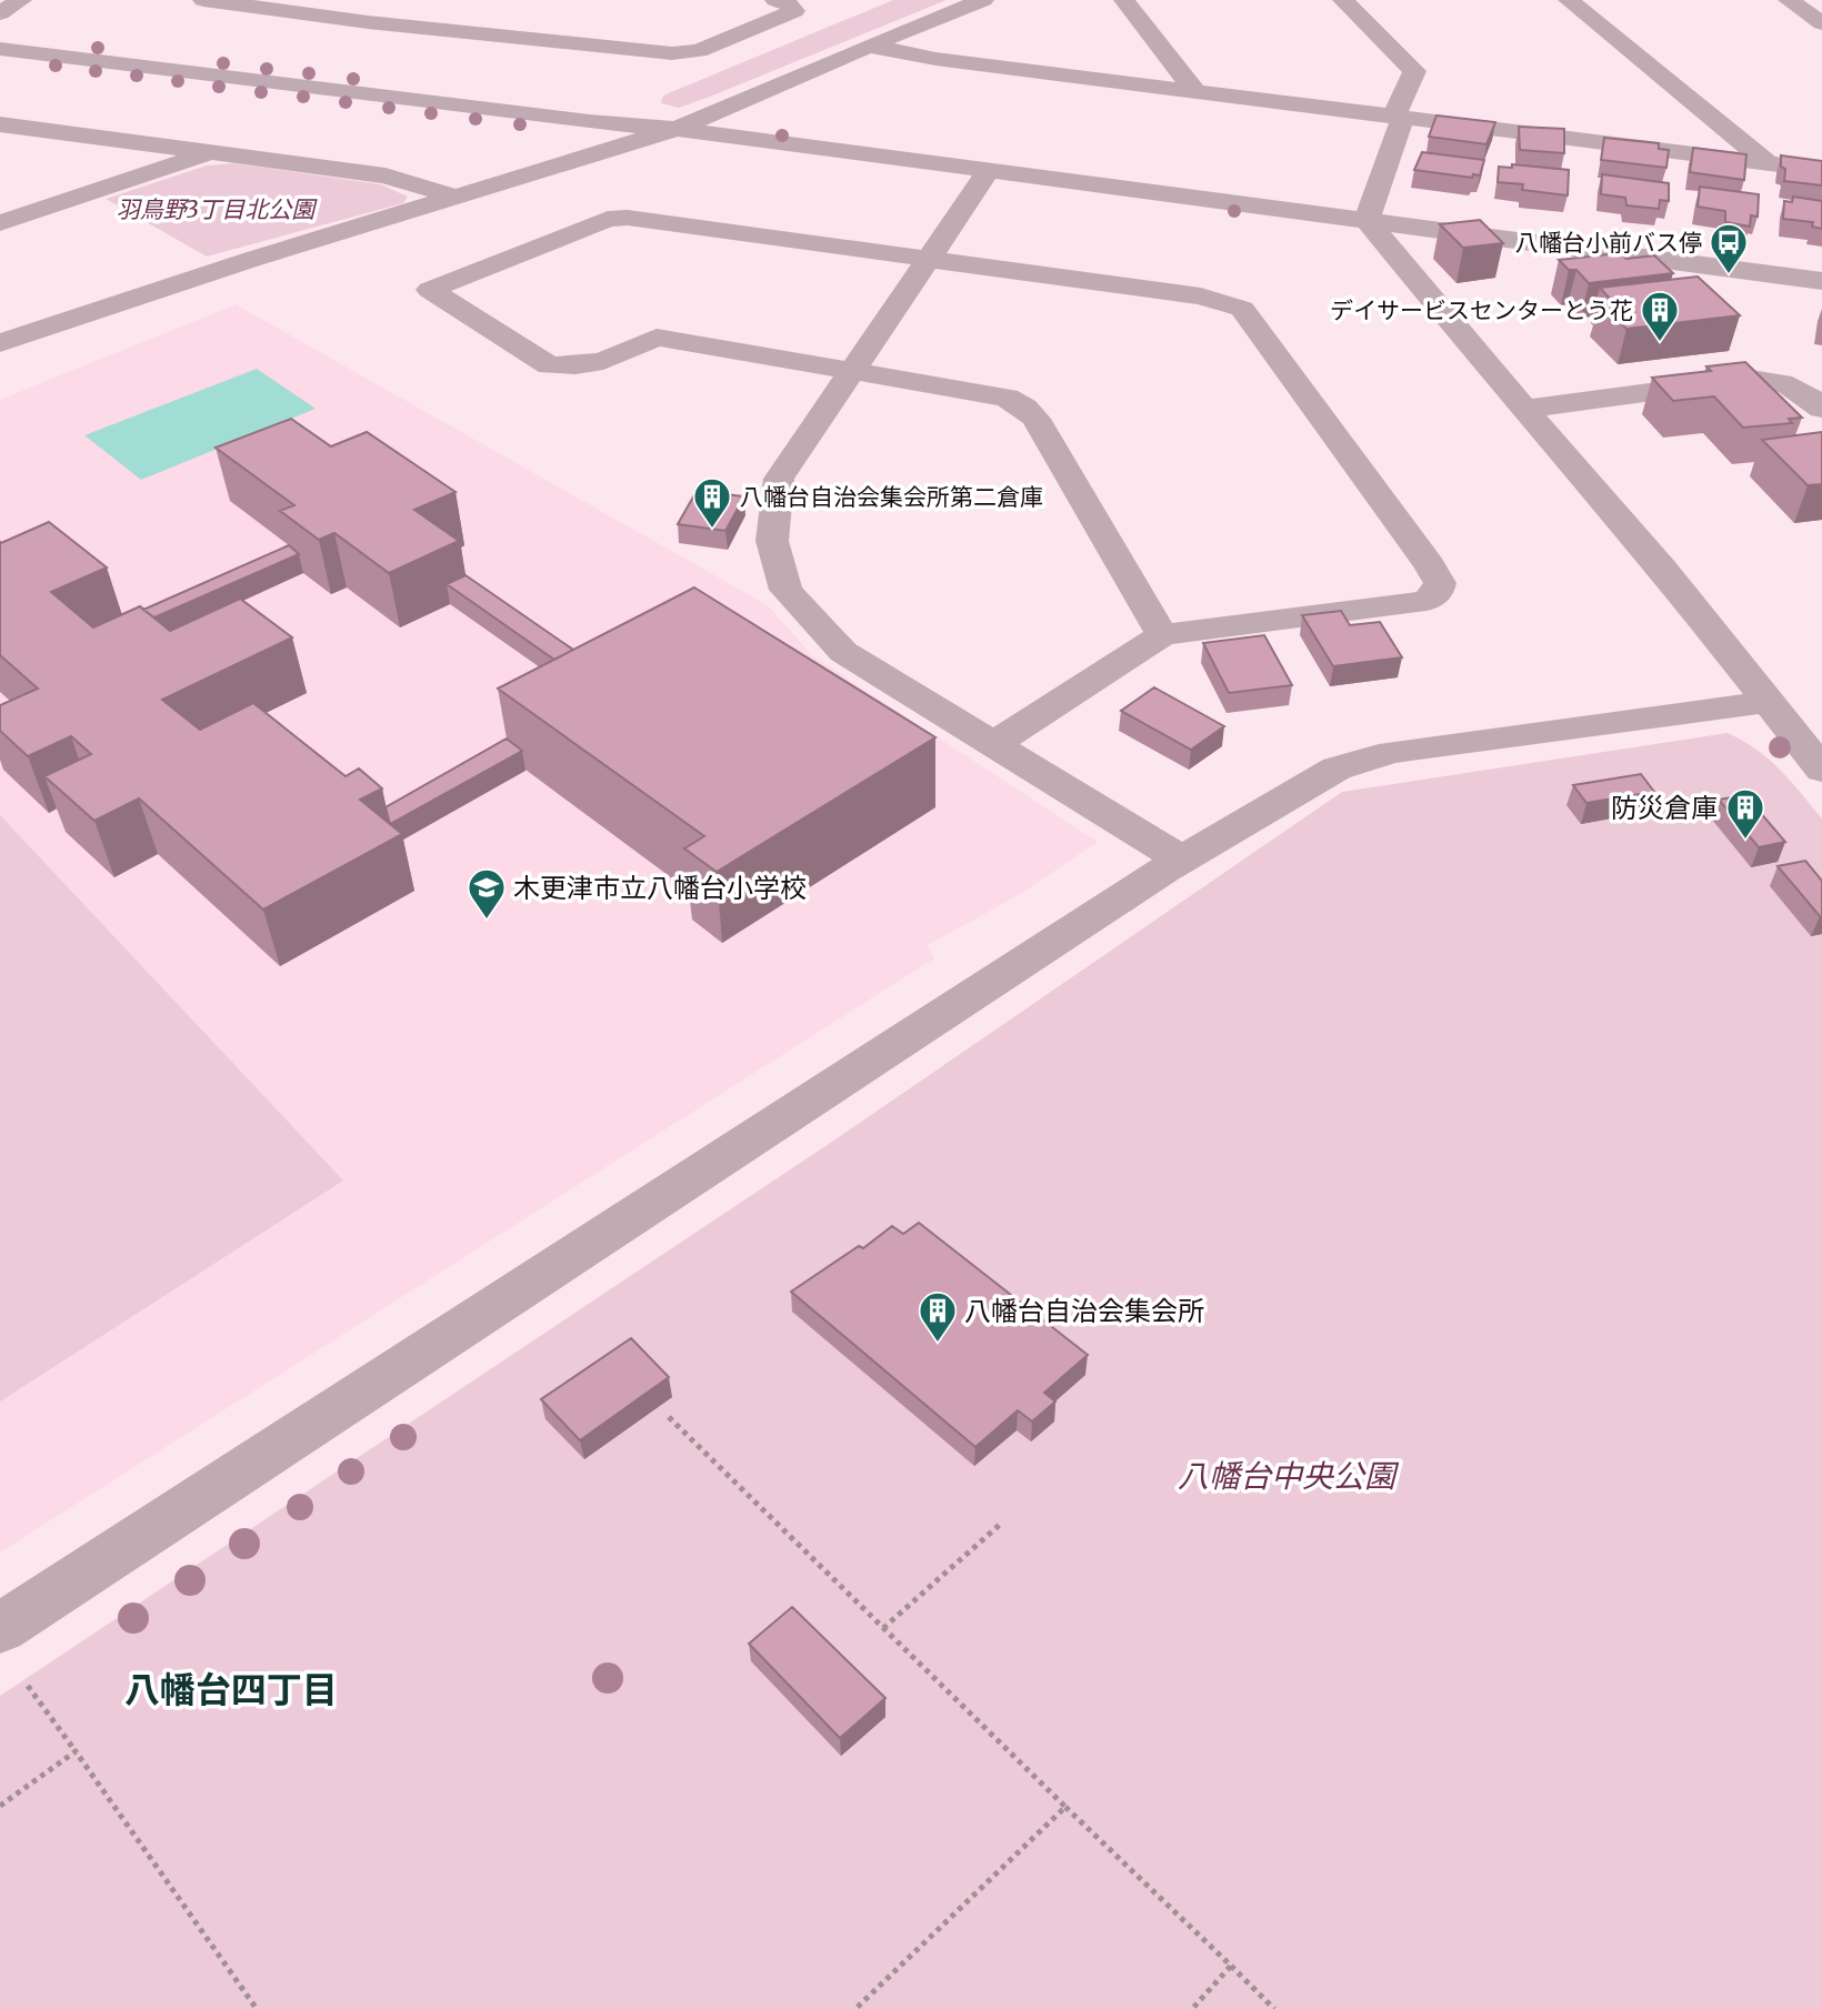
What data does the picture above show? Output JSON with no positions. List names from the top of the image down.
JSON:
{
  "districts": ["八幡台四丁目"],
  "parks": ["羽鳥野3丁目北公園", "八幡台中央公園"],
  "places": {
    "bus stop": ["八幡台小前バス停"],
    "building": [
      "デイサービスセンターとう花",
      "八幡台自治会集会所第二倉庫",
      "防災倉庫",
      "八幡台自治会集会所"
    ],
    "school or university": ["木更津市立八幡台小学校"]
  }
}
